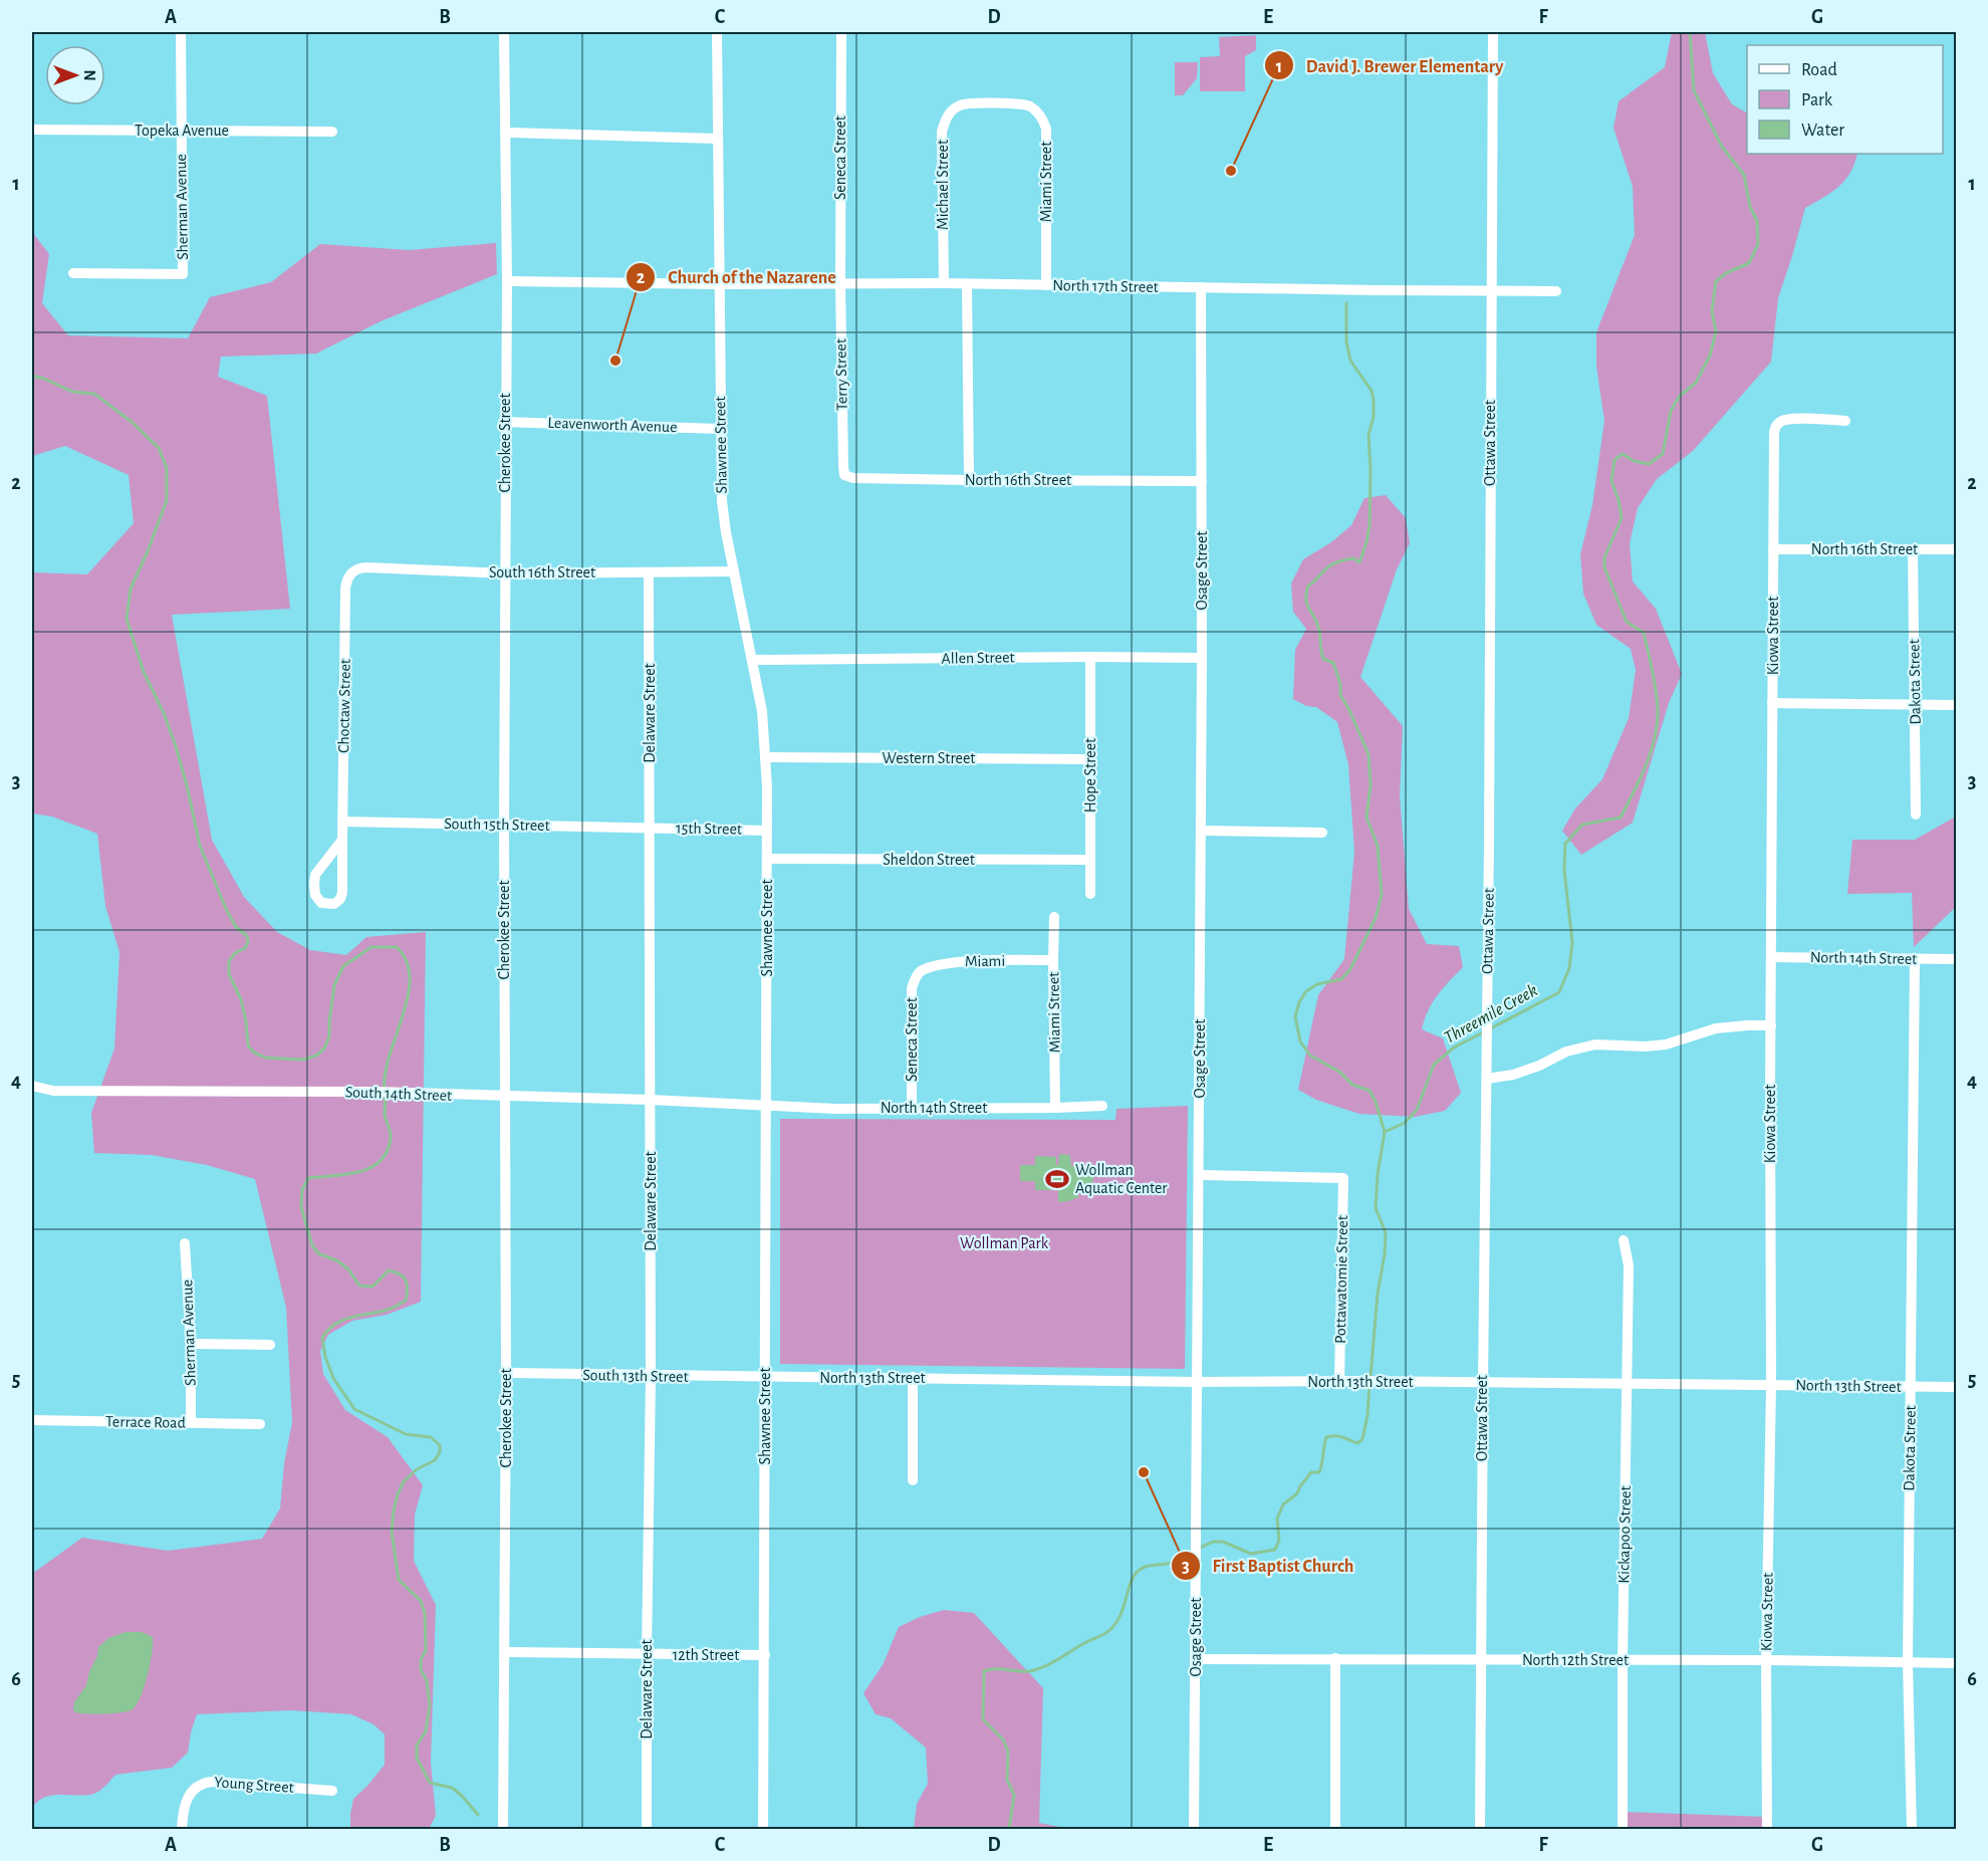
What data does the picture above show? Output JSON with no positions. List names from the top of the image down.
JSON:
{
  "streets": {
    "street": [
      "Topeka Avenue",
      "Seneca Street",
      "Miami Street",
      "Michael Street",
      "Sherman Avenue",
      "North 17th Street",
      "Terry Street",
      "Leavenworth Avenue",
      "Cherokee Street",
      "Ottawa Street",
      "Shawnee Street",
      "North 16th Street",
      "Osage Street",
      "South 16th Street",
      "Kiowa Street",
      "Allen Street",
      "Dakota Street",
      "Choctaw Street",
      "Delaware Street",
      "Western Street",
      "Hope Street",
      "South 15th Street",
      "15th Street",
      "Sheldon Street",
      "North 14th Street",
      "Miami",
      "South 14th Street",
      "Pottawatomie Street",
      "South 13th Street",
      "North 13th Street",
      "Terrace Road",
      "Kickapoo Street",
      "12th Street",
      "North 12th Street",
      "Young Street"
    ]
  },
  "crossings": [
    ["Topeka Avenue", "Sherman Avenue"],
    ["Seneca Street", "North 17th Street"],
    ["Seneca Street", "Terry Street"],
    ["Seneca Street", "North 14th Street"],
    ["Seneca Street", "Miami"],
    ["Miami Street", "Michael Street"],
    ["Miami Street", "North 17th Street"],
    ["Miami Street", "North 14th Street"],
    ["Miami Street", "Miami"],
    ["Michael Street", "North 17th Street"],
    ["Sherman Avenue", "Terrace Road"],
    ["North 17th Street", "Terry Street"],
    ["North 17th Street", "Cherokee Street"],
    ["North 17th Street", "Ottawa Street"],
    ["North 17th Street", "Shawnee Street"],
    ["North 17th Street", "Osage Street"],
    ["Terry Street", "North 16th Street"],
    ["Leavenworth Avenue", "Cherokee Street"],
    ["Leavenworth Avenue", "Shawnee Street"],
    ["Cherokee Street", "South 16th Street"],
    ["Cherokee Street", "South 15th Street"],
    ["Cherokee Street", "South 14th Street"],
    ["Cherokee Street", "South 13th Street"],
    ["Cherokee Street", "12th Street"],
    ["Ottawa Street", "North 13th Street"],
    ["Ottawa Street", "North 12th Street"],
    ["Shawnee Street", "South 16th Street"],
    ["Shawnee Street", "Allen Street"],
    ["Shawnee Street", "Western Street"],
    ["Shawnee Street", "15th Street"],
    ["Shawnee Street", "Sheldon Street"],
    ["Shawnee Street", "North 14th Street"],
    ["Shawnee Street", "South 14th Street"],
    ["Shawnee Street", "South 13th Street"],
    ["Shawnee Street", "North 13th Street"],
    ["Shawnee Street", "12th Street"],
    ["North 16th Street", "Osage Street"],
    ["North 16th Street", "Kiowa Street"],
    ["North 16th Street", "Dakota Street"],
    ["Osage Street", "Allen Street"],
    ["Osage Street", "Pottawatomie Street"],
    ["Osage Street", "North 13th Street"],
    ["Osage Street", "North 12th Street"],
    ["South 16th Street", "Choctaw Street"],
    ["South 16th Street", "Delaware Street"],
    ["Kiowa Street", "North 14th Street"],
    ["Kiowa Street", "North 13th Street"],
    ["Kiowa Street", "North 12th Street"],
    ["Allen Street", "Hope Street"],
    ["Dakota Street", "North 14th Street"],
    ["Dakota Street", "North 13th Street"],
    ["Dakota Street", "North 12th Street"],
    ["Choctaw Street", "South 15th Street"],
    ["Delaware Street", "South 15th Street"],
    ["Delaware Street", "15th Street"],
    ["Delaware Street", "South 14th Street"],
    ["Delaware Street", "South 13th Street"],
    ["Delaware Street", "12th Street"],
    ["Western Street", "Hope Street"],
    ["Hope Street", "Sheldon Street"],
    ["South 15th Street", "15th Street"],
    ["North 14th Street", "South 14th Street"],
    ["Pottawatomie Street", "North 13th Street"],
    ["South 13th Street", "North 13th Street"],
    ["North 13th Street", "Kickapoo Street"],
    ["Kickapoo Street", "North 12th Street"]
  ],
  "water": ["Threemile Creek"],
  "parks": ["Wollman Park"],
  "places": {
    "other": ["David J. Brewer Elementary", "Church of the Nazarene", "First Baptist Church"],
    "sports": ["Wollman Aquatic Center"]
  },
  "legend": ["Road", "Park", "Water"],
  "north": "right",
  "grid": {
    "columns": [
      "A",
      "B",
      "C",
      "D",
      "E",
      "F",
      "G"
    ],
    "rows": [
      "1",
      "2",
      "3",
      "4",
      "5",
      "6"
    ]
  }
}
